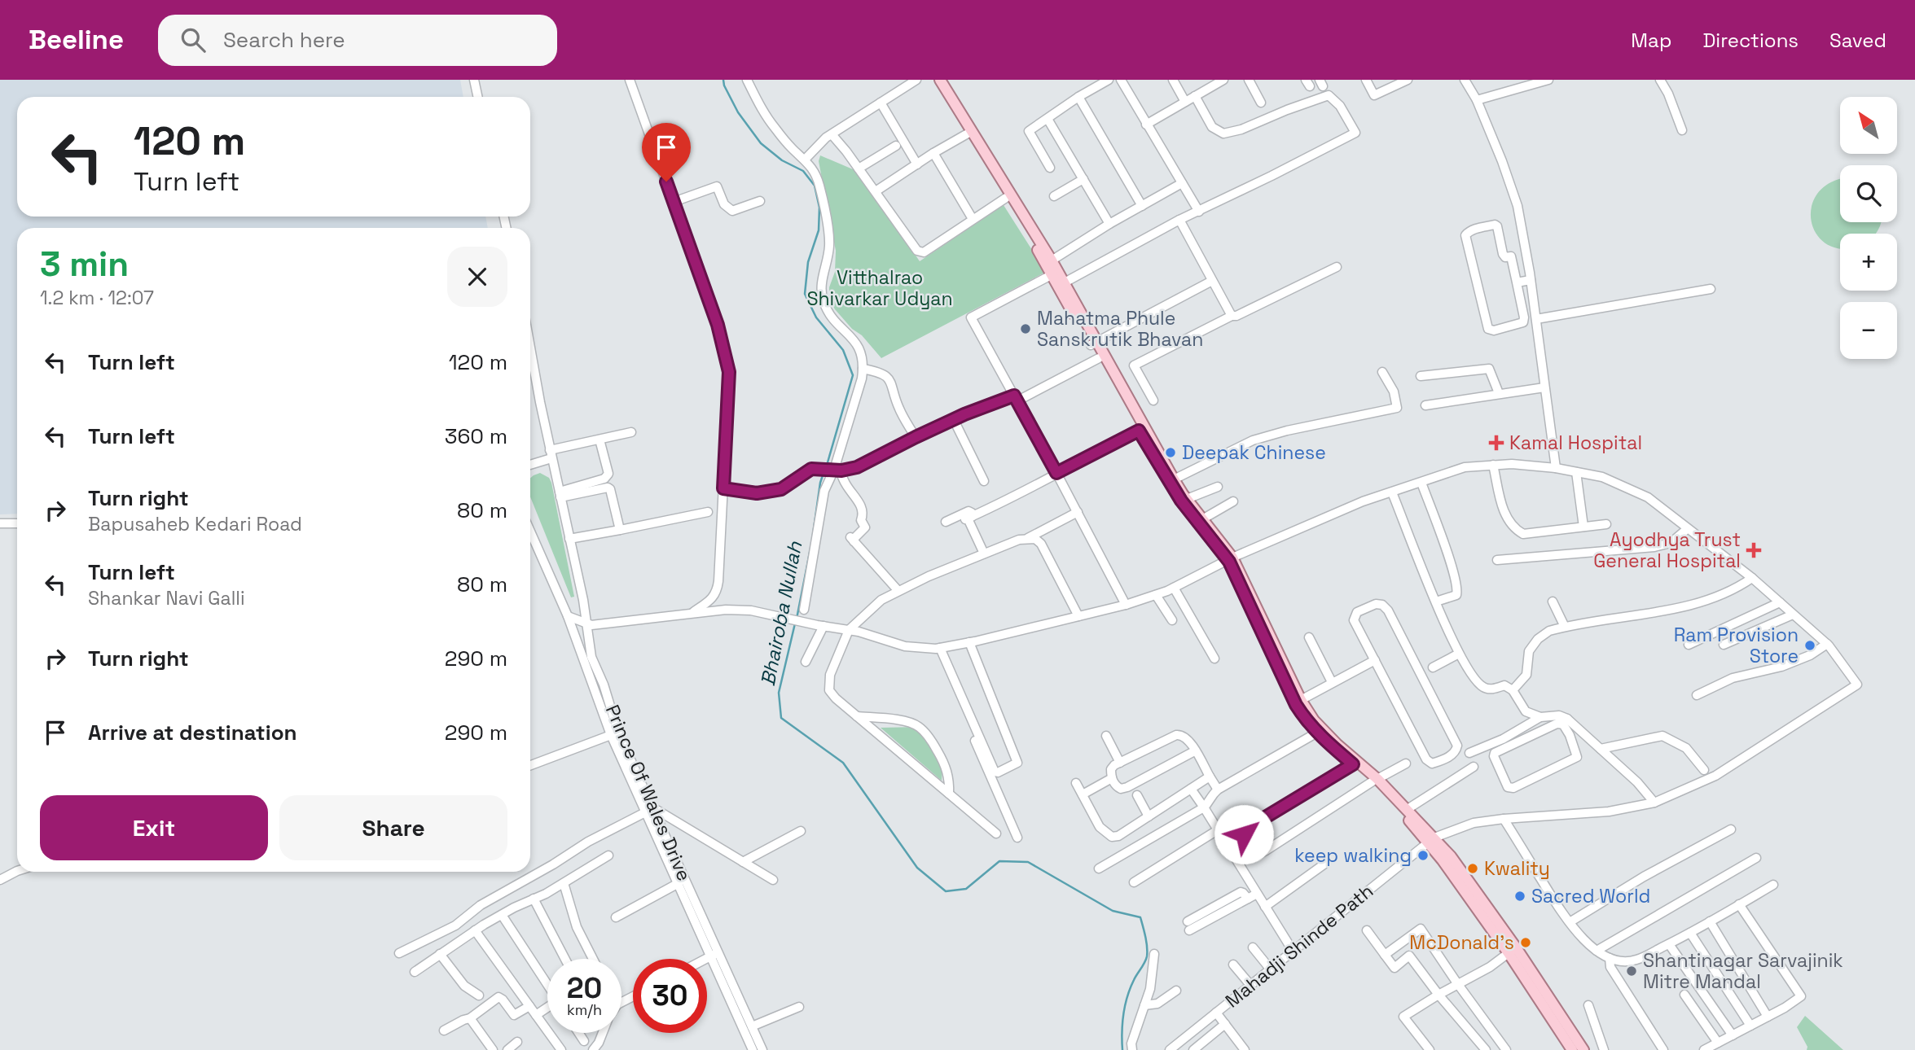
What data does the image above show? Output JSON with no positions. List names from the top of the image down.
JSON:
{
  "streets": {
    "street": ["Prince Of Wales Drive", "Mahadji Shinde Path"]
  },
  "water": ["Bhairoba Nullah"],
  "parks": ["Vitthalrao Shivarkar Udyan"],
  "places": {
    "other": [
      "Mahatma Phule Sanskrutik Bhavan",
      "Deepak Chinese",
      "Ram Provision Store",
      "keep walking",
      "Kwality",
      "Sacred World",
      "McDonald's",
      "Shantinagar Sarvajinik Mitre Mandal"
    ],
    "health": ["Kamal Hospital", "Ayodhya Trust General Hospital"]
  },
  "north": "top left",
  "page": {
    "header": "Beeline",
    "search": "Search here",
    "nav": ["Map", "Directions", "Saved"],
    "map_buttons": ["+", "−"],
    "turn": ["120 m", "Turn left"],
    "heading": ["3 min", "1.2 km · 12:07"],
    "list": [
      {
        "name": "Turn left",
        "value": "120 m"
      },
      {
        "name": "Turn left",
        "value": "360 m"
      },
      {
        "name": "Turn right",
        "note": "Bapusaheb Kedari Road",
        "value": "80 m"
      },
      {
        "name": "Turn left",
        "note": "Shankar Navi Galli",
        "value": "80 m"
      },
      {
        "name": "Turn right",
        "value": "290 m"
      },
      {
        "name": "Arrive at destination",
        "value": "290 m"
      }
    ],
    "buttons": ["Exit", "Share"],
    "speed": "20 km/h",
    "limit": "30"
  }
}
